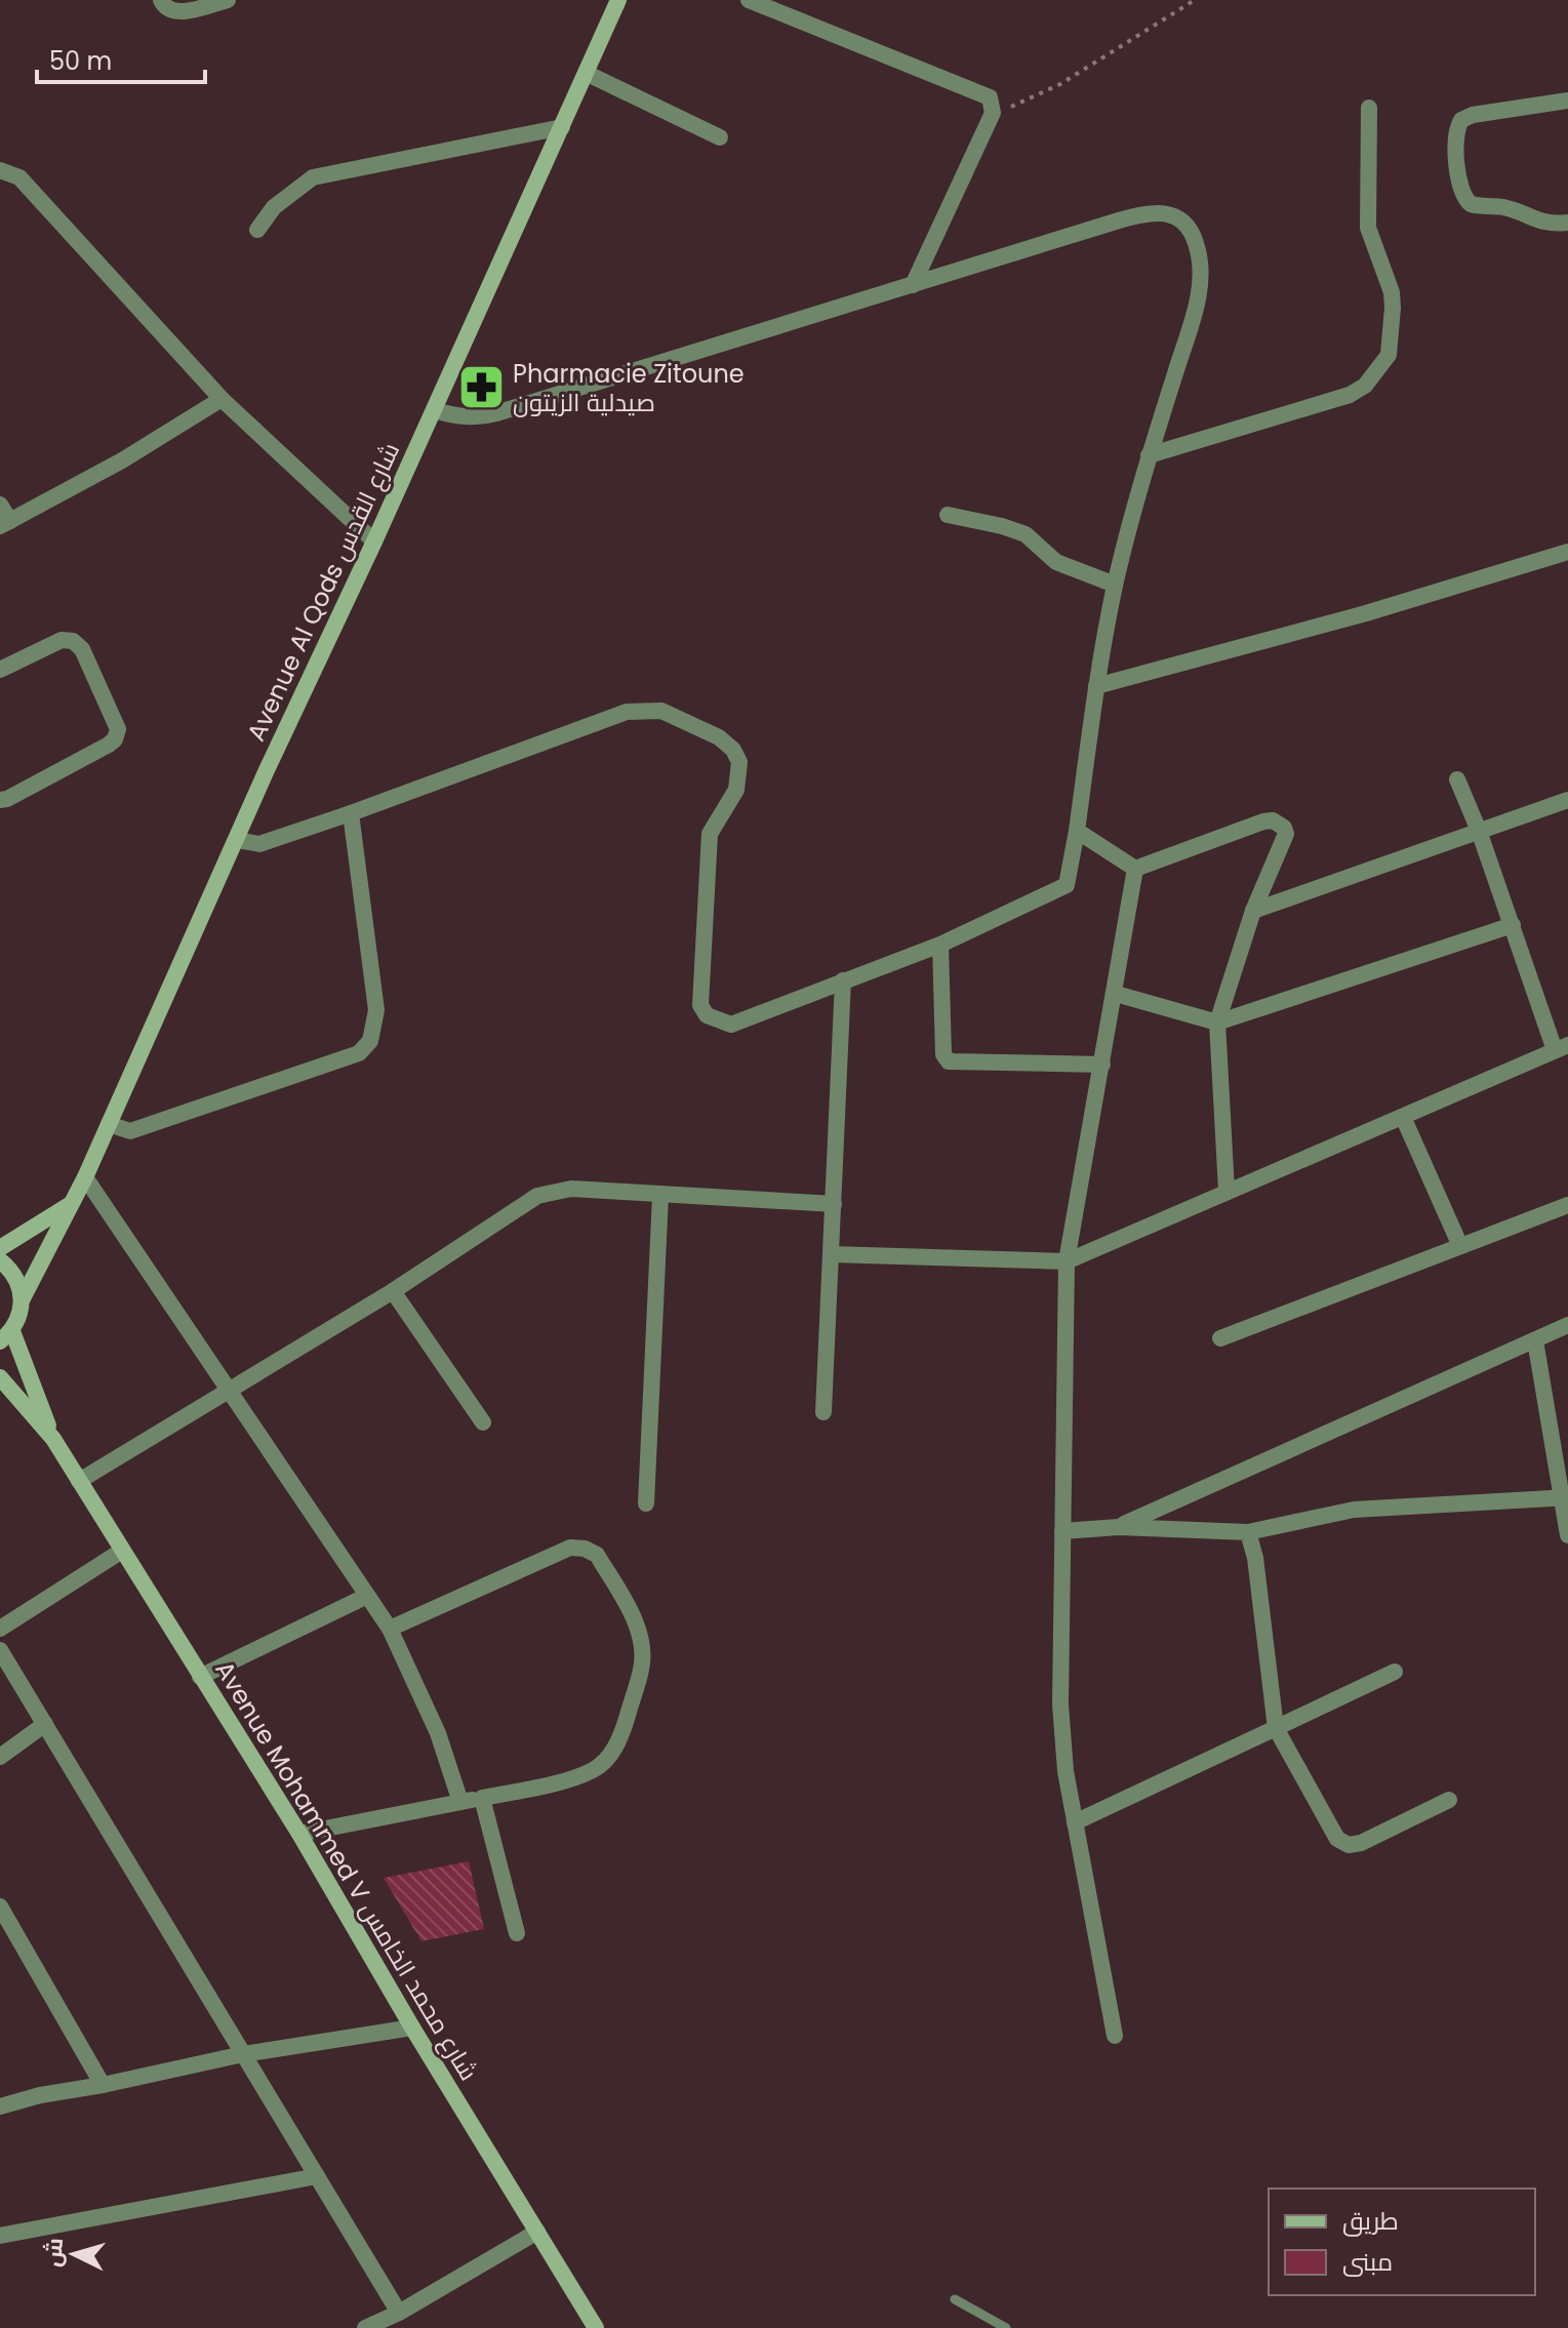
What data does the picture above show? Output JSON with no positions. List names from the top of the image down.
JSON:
{
  "streets": {
    "street": ["Avenue Al Qods شارع القدس", "Avenue Mohammed V شارع محمد الخامس"]
  },
  "crossings": [
    ["Avenue Al Qods شارع القدس", "Avenue Mohammed V شارع محمد الخامس"]
  ],
  "places": {
    "pharmacy": ["Pharmacie Zitoune صيدلية الزيتون"]
  },
  "legend": ["طريق", "مبنى"],
  "scale_bar": "50 m",
  "north": "left"
}
